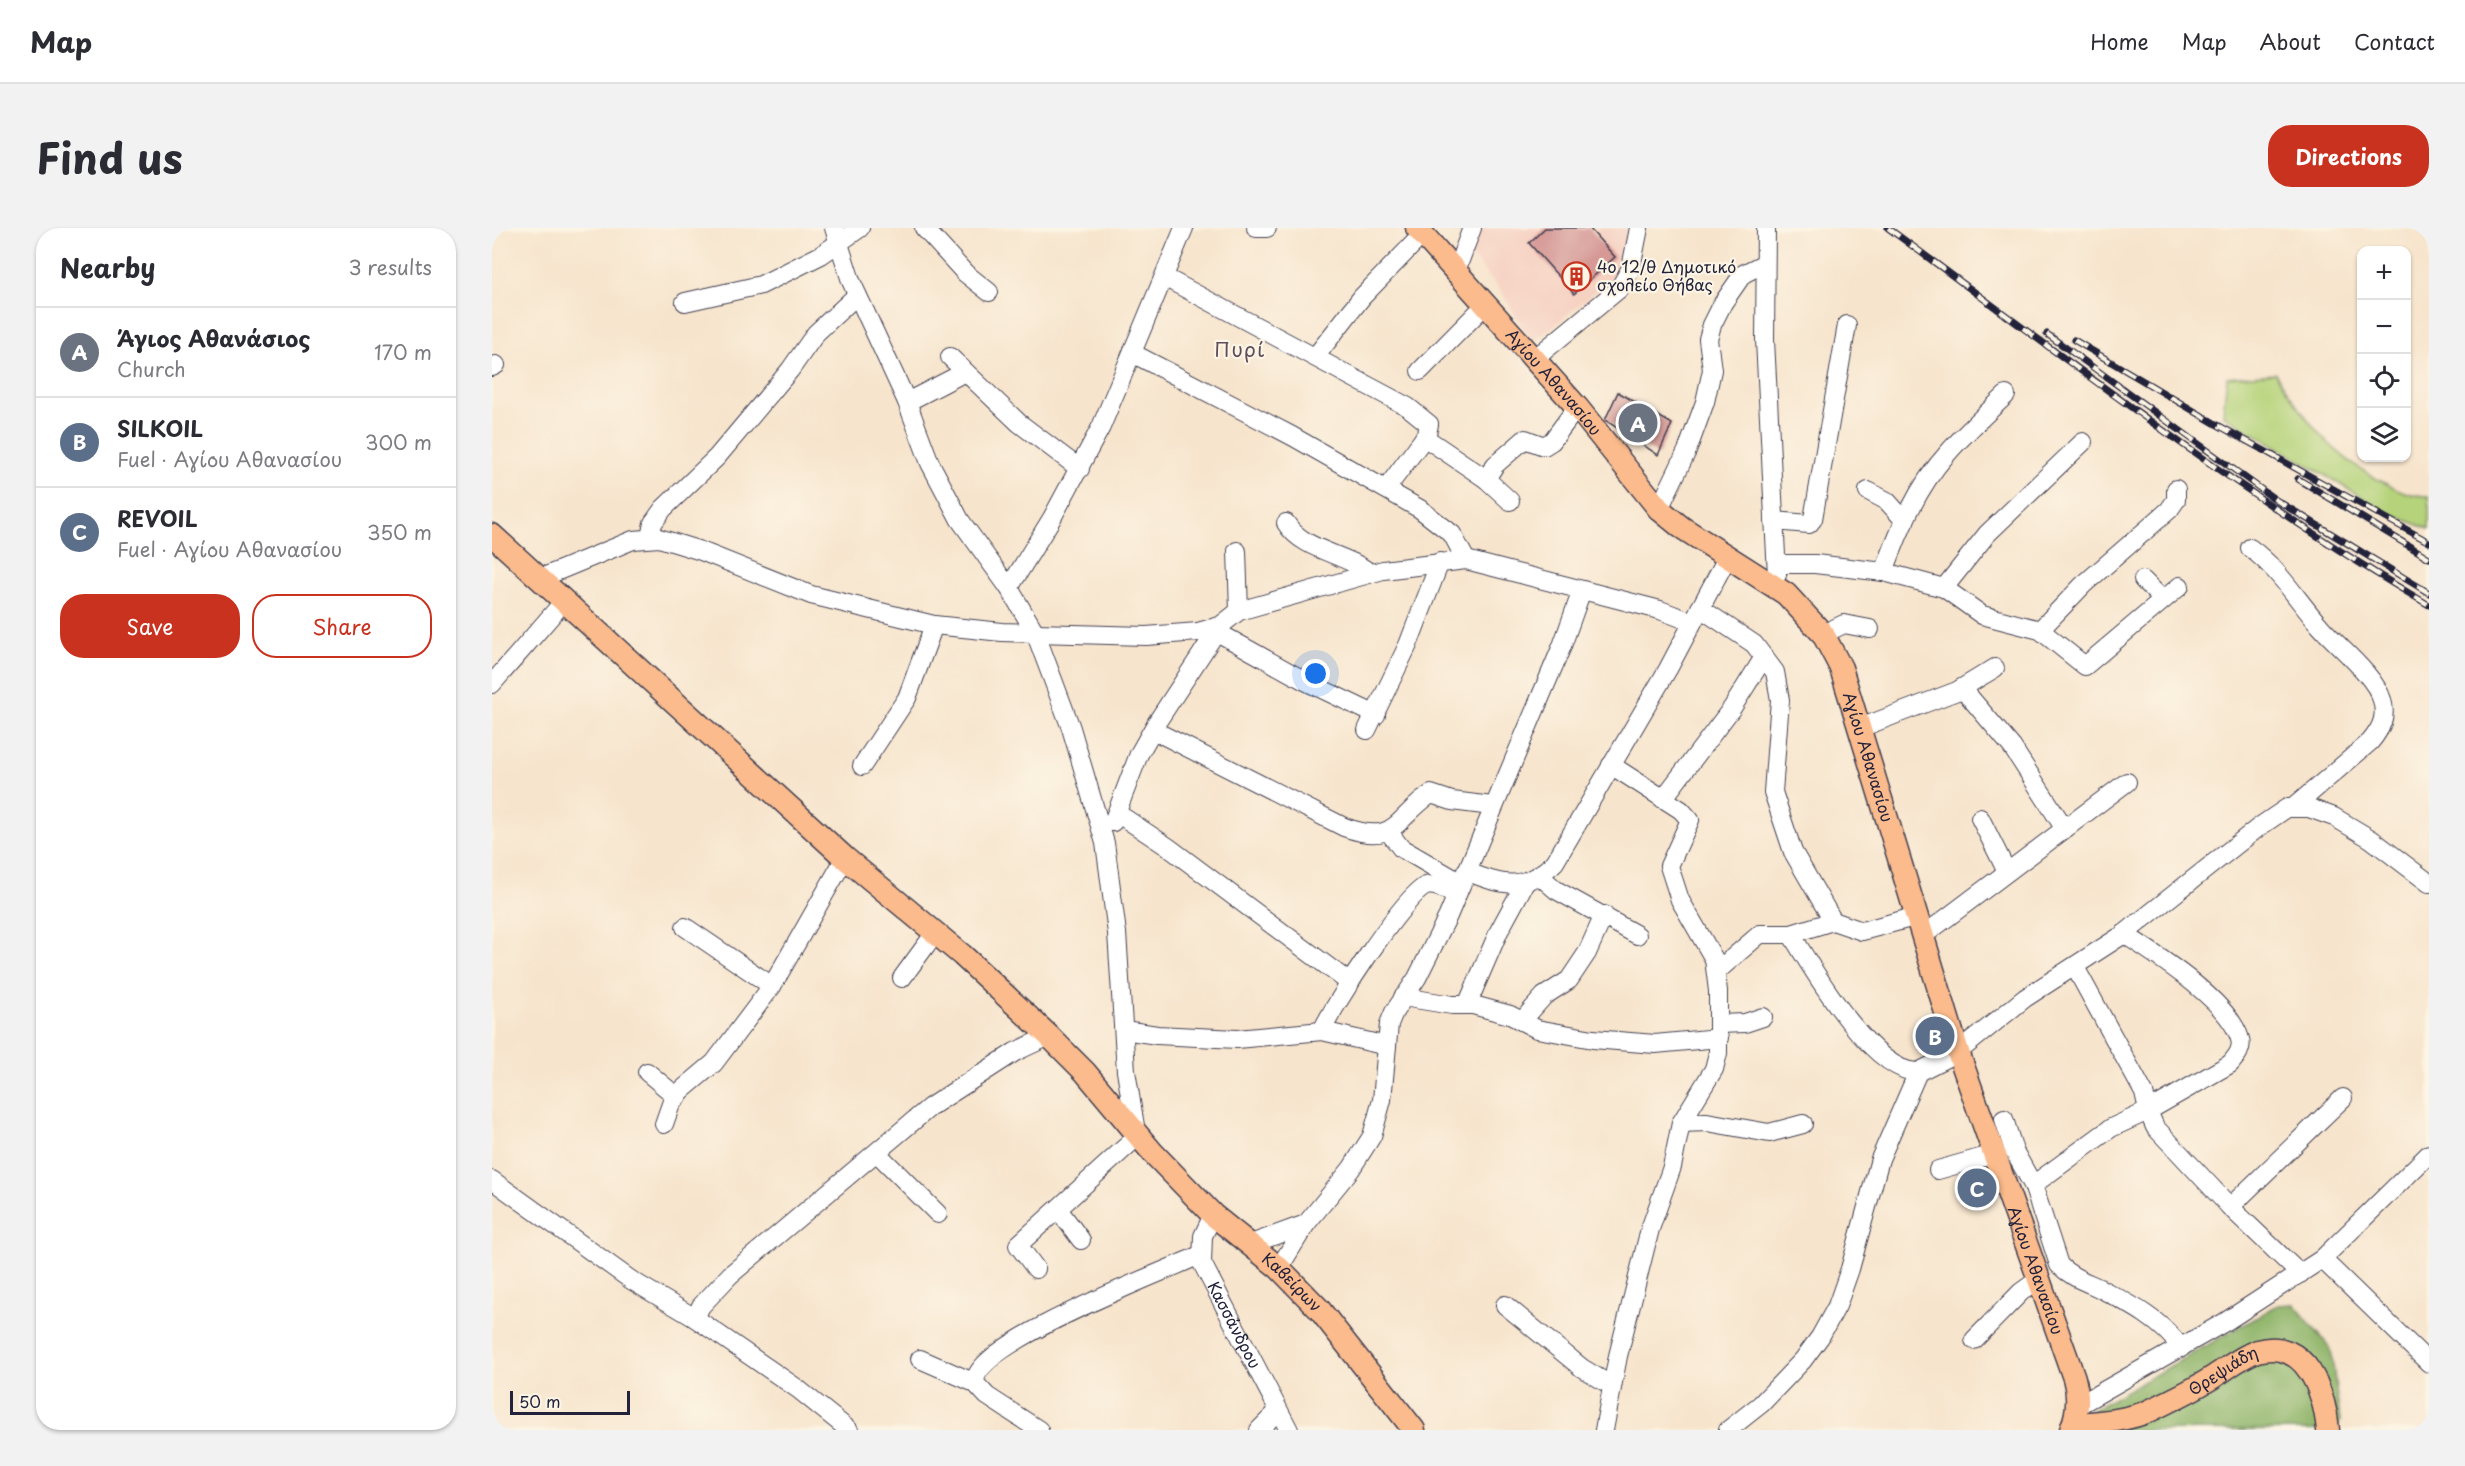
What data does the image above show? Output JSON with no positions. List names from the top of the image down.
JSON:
{
  "streets": {
    "main road": ["Αγίου Αθανασίου", "Καβείρων", "Θρεψιάδη"],
    "street": ["Κασσάνδρου"]
  },
  "crossings": [
    ["Αγίου Αθανασίου", "Θρεψιάδη"]
  ],
  "districts": ["Πυρί"],
  "places": {
    "building": ["4ο 12/θ Δημοτικό σχολείο Θήβας"]
  },
  "scale_bar": "50 m",
  "page": {
    "header": "Map",
    "nav": [
      "Home",
      "Map",
      "About",
      "Contact"
    ],
    "title": "Find us",
    "buttons": [
      "Directions",
      ["Save", "Share"]
    ],
    "heading": ["Nearby", "3 results"],
    "map_buttons": ["+", "−"],
    "list": [
      {
        "mark": "A",
        "name": "Άγιος Αθανάσιος",
        "note": "Church",
        "value": "170 m"
      },
      {
        "mark": "B",
        "name": "SILKOIL",
        "note": "Fuel · Αγίου Αθανασίου",
        "value": "300 m"
      },
      {
        "mark": "C",
        "name": "REVOIL",
        "note": "Fuel · Αγίου Αθανασίου",
        "value": "350 m"
      }
    ],
    "pins": ["A", "B", "C"],
    "scale": "50 m"
  }
}
